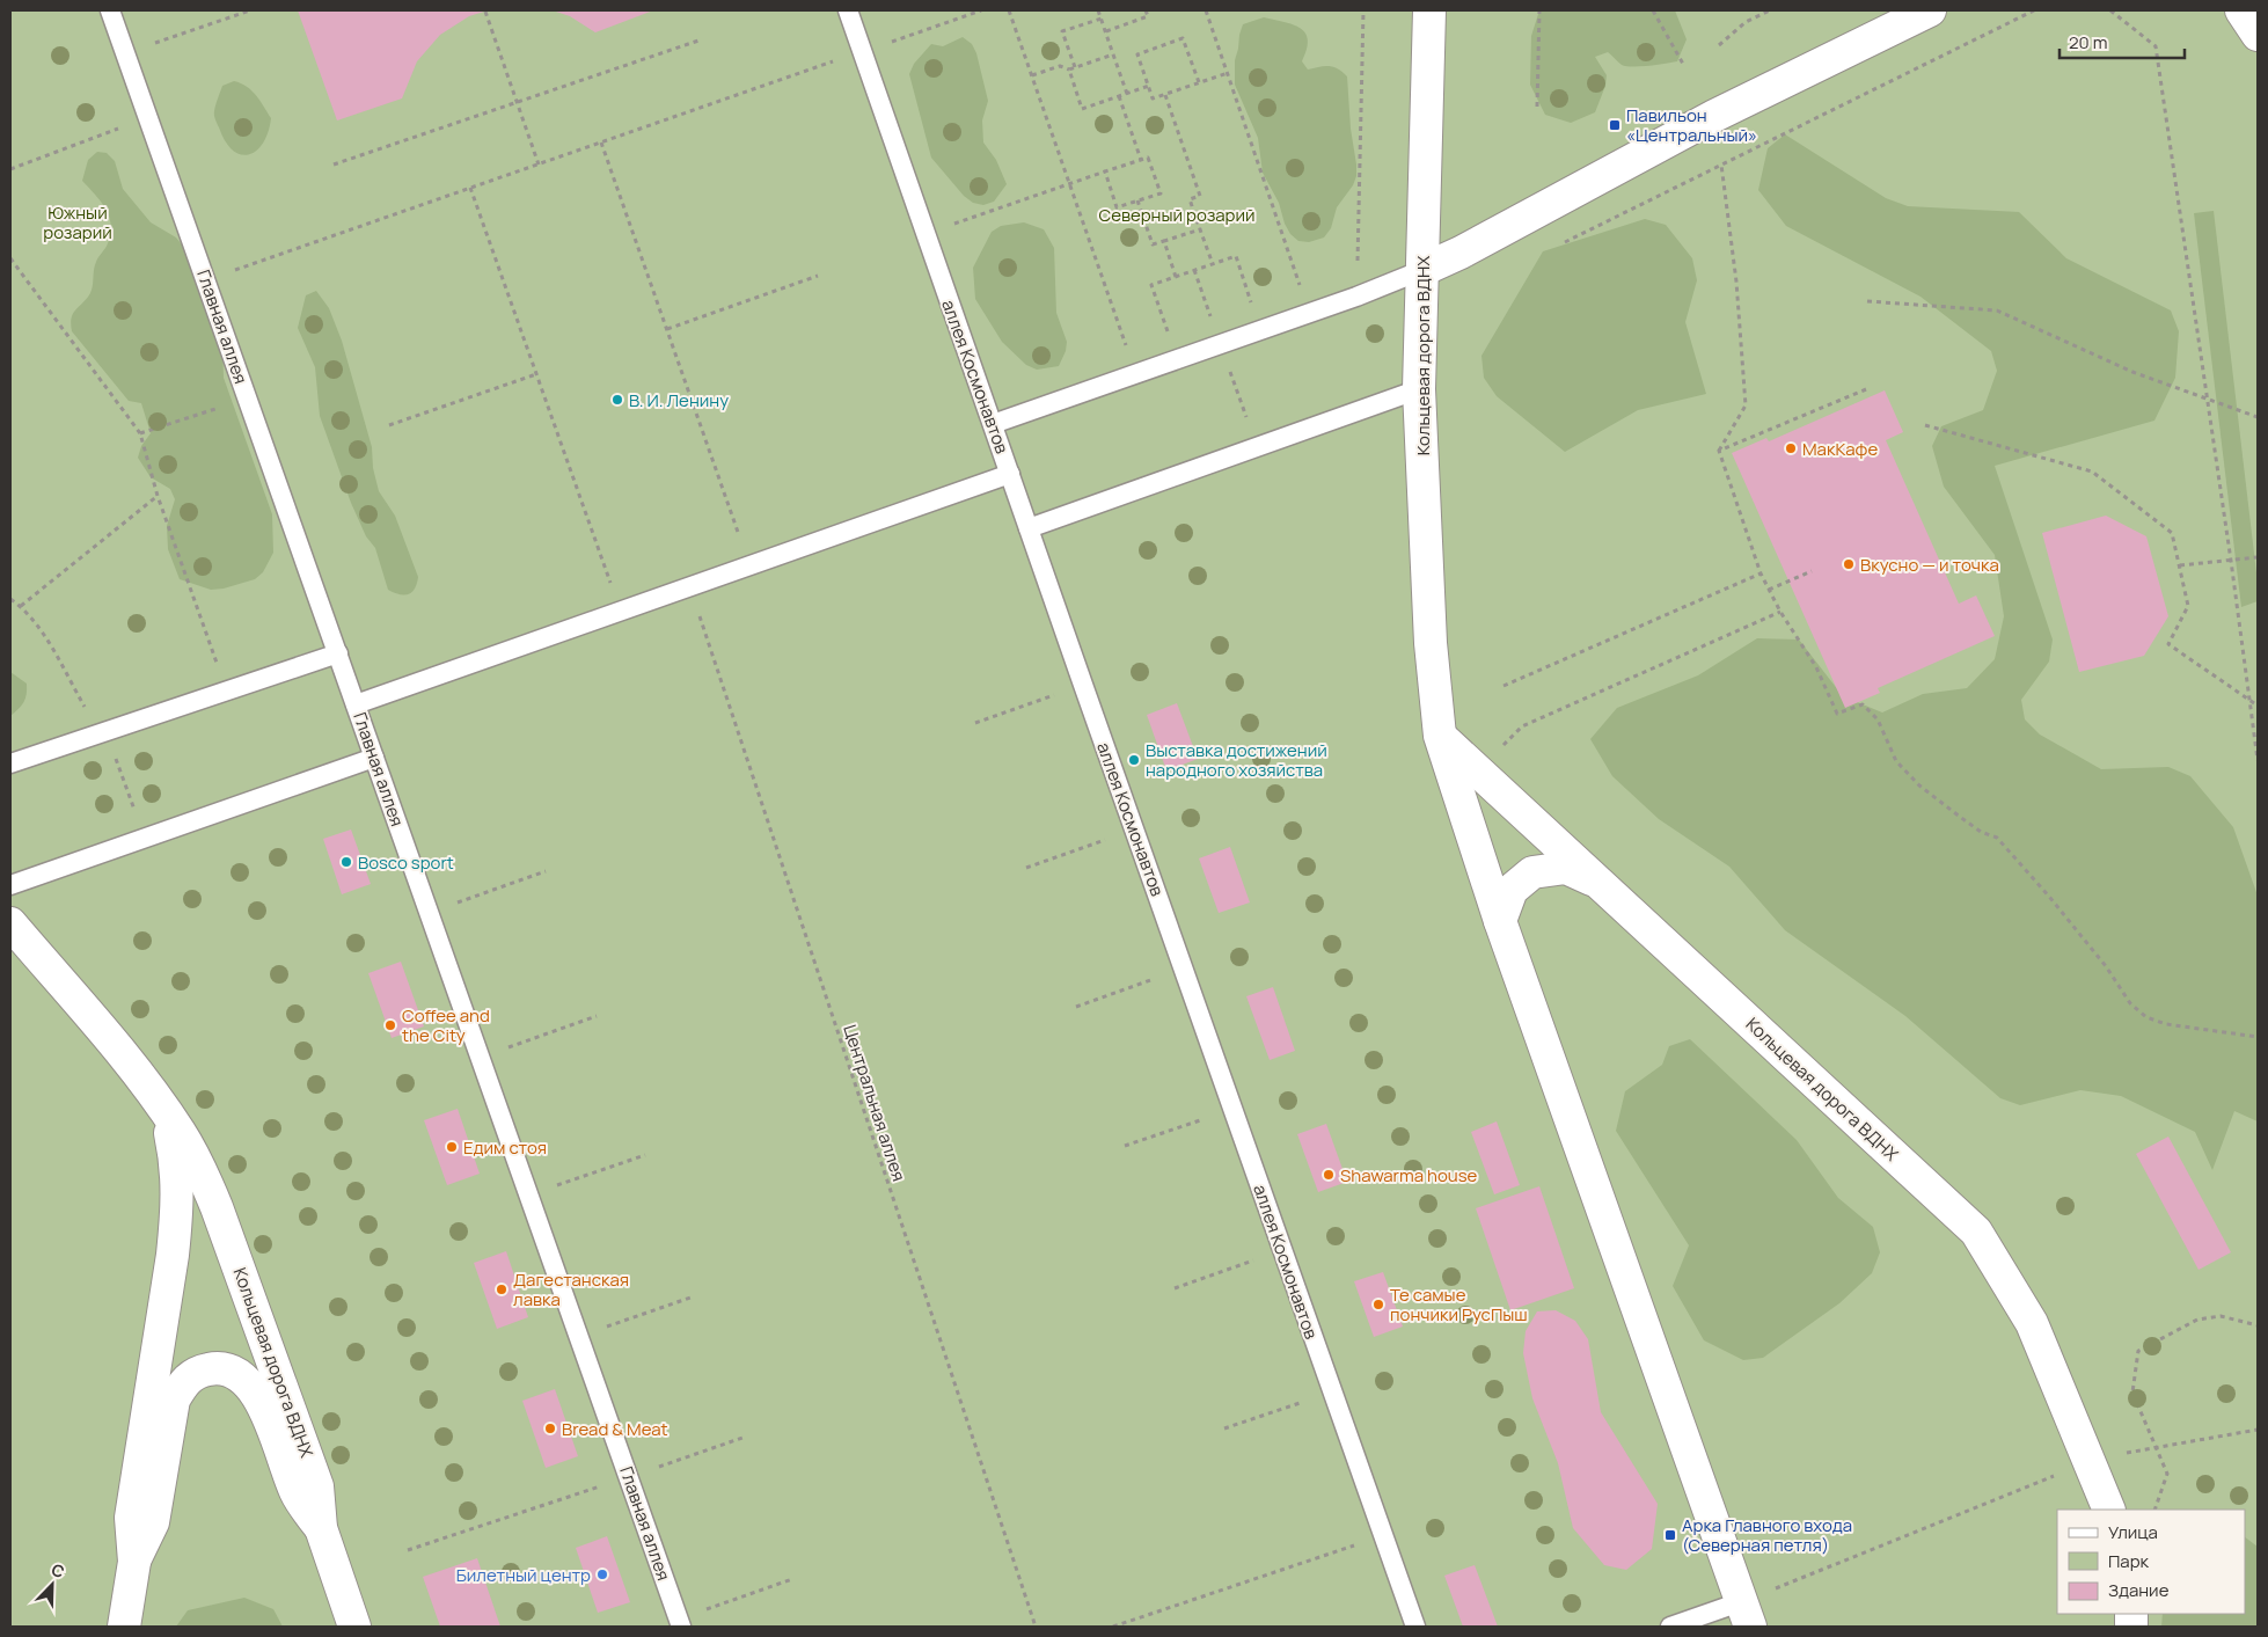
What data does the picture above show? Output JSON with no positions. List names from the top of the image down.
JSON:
{
  "streets": {
    "street": ["Кольцевая дорога ВДНХ"],
    "lane": ["Главная аллея", "аллея Космонавтов"],
    "path": ["Центральная аллея"]
  },
  "parks": ["Южный розарий", "Северный розарий"],
  "places": {
    "transit": ["Павильон «Центральный»", "Арка Главного входа (Северная петля)"],
    "other": [
      "В. И. Ленину",
      "МакКафе",
      "Вкусно — и точка",
      "Выставка достижений народного хозяйства",
      "Bosco sport",
      "Coffee and the City",
      "Едим стоя",
      "Shawarma house",
      "Дагестанская лавка",
      "Те самые пончики РусПыш",
      "Bread & Meat",
      "Билетный центр"
    ]
  },
  "legend": ["Улица", "Парк", "Здание"],
  "scale_bar": "20 m",
  "north": "top right"
}
